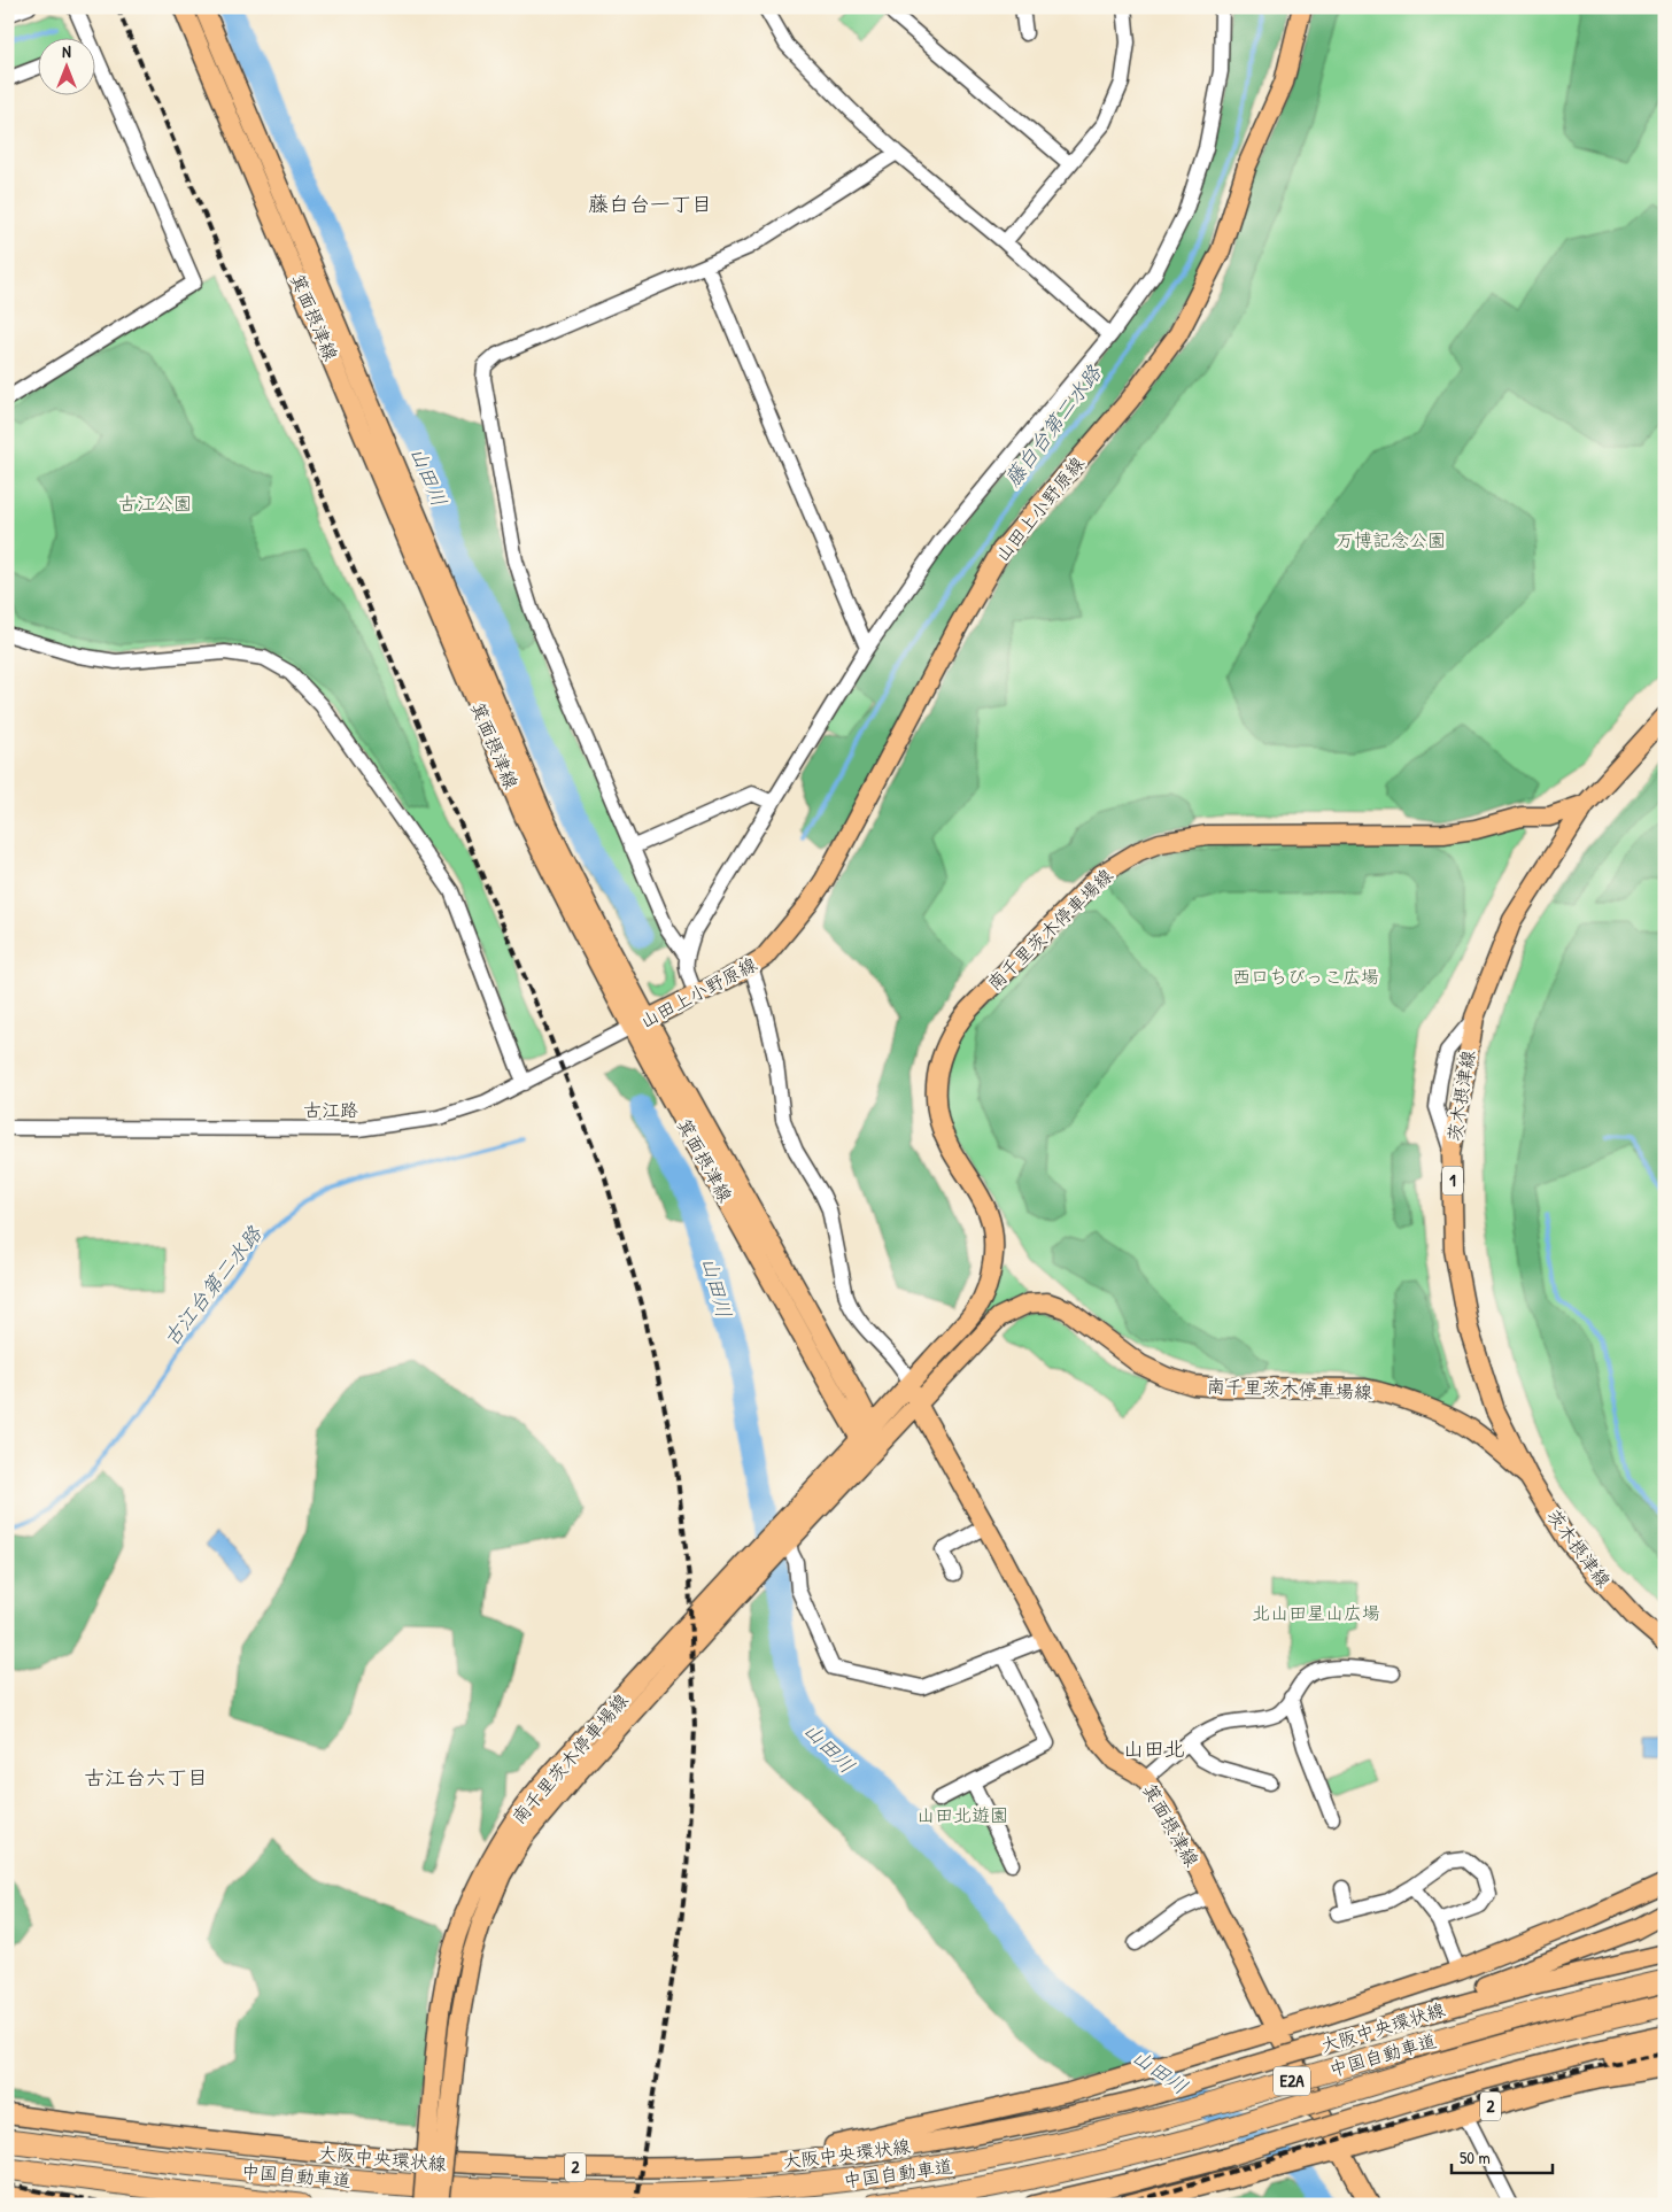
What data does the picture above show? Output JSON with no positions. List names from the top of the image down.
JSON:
{
  "streets": {
    "highway": ["中国自動車道", "E2A"],
    "main road": [
      "箕面摂津線",
      "山田上小野原線",
      "南千里茨木停車場線",
      "茨木摂津線",
      "1",
      "大阪中央環状線",
      "2"
    ],
    "street": ["古江路"]
  },
  "crossings": [
    ["箕面摂津線", "山田上小野原線"],
    ["箕面摂津線", "南千里茨木停車場線"],
    ["箕面摂津線", "古江路"],
    ["箕面摂津線", "2"],
    ["山田上小野原線", "古江路"],
    ["南千里茨木停車場線", "茨木摂津線"]
  ],
  "districts": ["藤白台一丁目", "山田北", "古江台六丁目"],
  "water": ["藤白台第二水路", "山田川", "古江台第二水路"],
  "parks": [
    "古江公園",
    "万博記念公園",
    "西口ちびっこ広場",
    "北山田星山広場",
    "山田北遊園"
  ],
  "scale_bar": "50 m",
  "north": "top"
}
